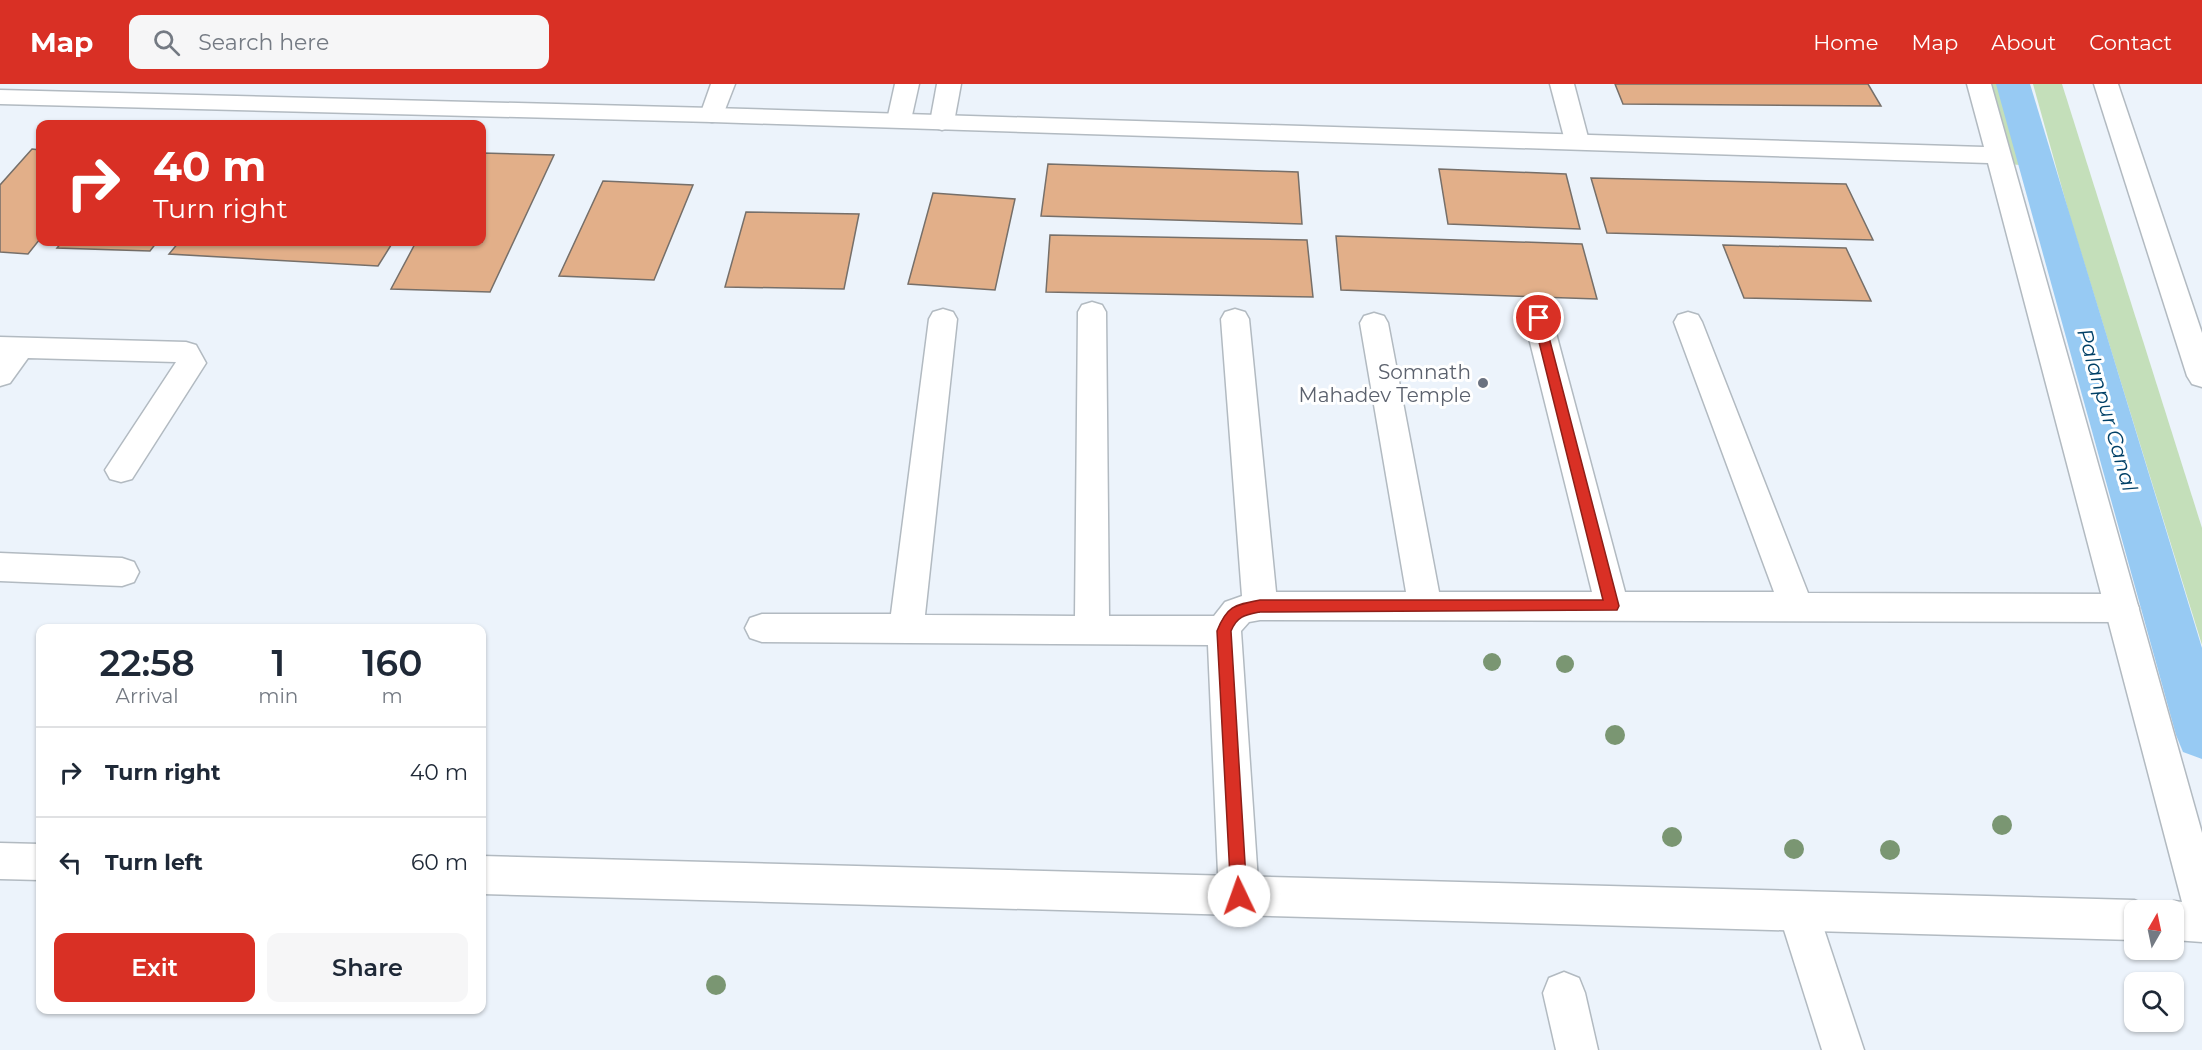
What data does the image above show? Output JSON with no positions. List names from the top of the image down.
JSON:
{
  "water": ["Palanpur Canal"],
  "places": ["Somnath Mahadev Temple"],
  "north": "top",
  "page": {
    "header": "Map",
    "search": "Search here",
    "nav": [
      "Home",
      "Map",
      "About",
      "Contact"
    ],
    "turn": ["40 m", "Turn right"],
    "eta": [
      "22:58",
      "Arrival",
      "1",
      "min",
      "160",
      "m"
    ],
    "list": [
      {
        "name": "Turn right",
        "value": "40 m"
      },
      {
        "name": "Turn left",
        "value": "60 m"
      }
    ],
    "buttons": ["Exit", "Share"]
  }
}
